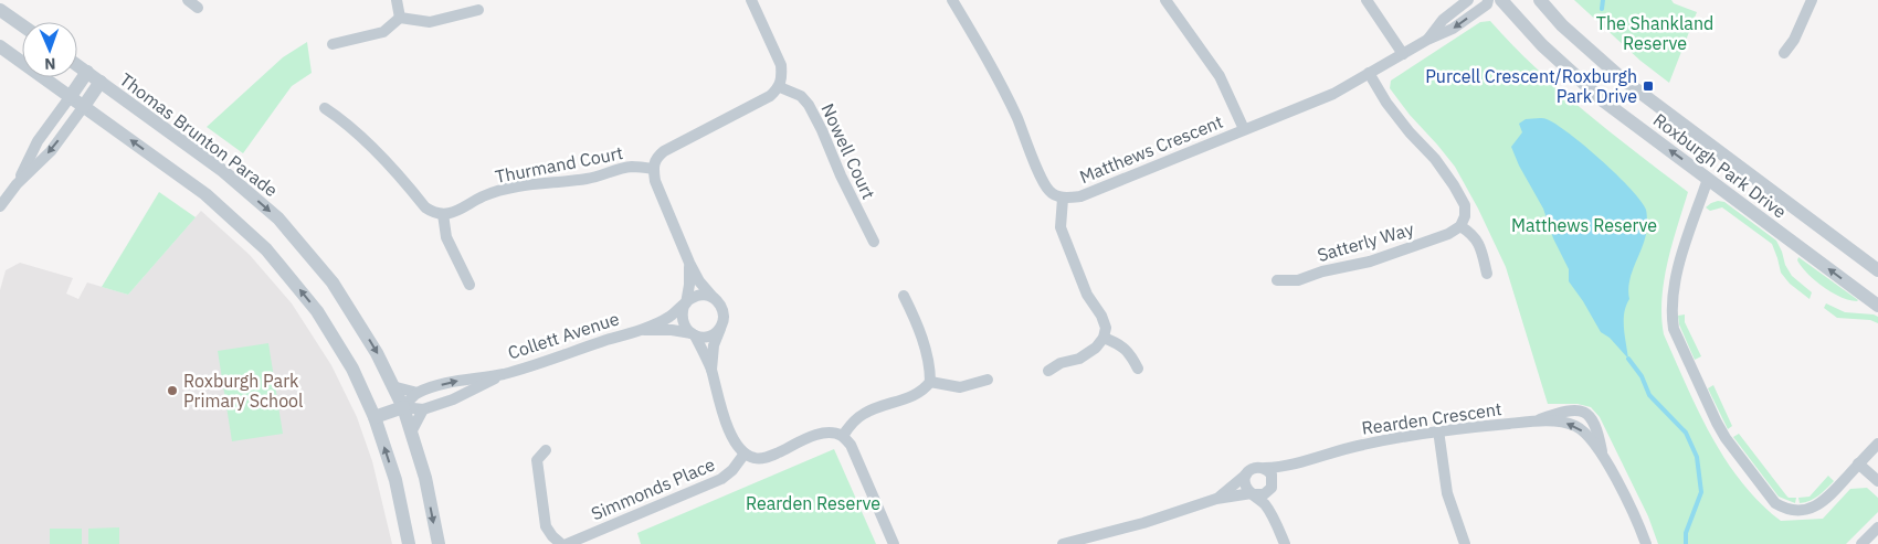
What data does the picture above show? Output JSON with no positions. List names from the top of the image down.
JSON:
{
  "streets": {
    "street": [
      "Thomas Brunton Parade",
      "Matthews Crescent",
      "Nowell Court",
      "Thurmand Court",
      "Roxburgh Park Drive",
      "Satterly Way",
      "Collett Avenue",
      "Rearden Crescent",
      "Simmonds Place"
    ]
  },
  "crossings": [
    ["Thomas Brunton Parade", "Collett Avenue"]
  ],
  "parks": ["The Shankland Reserve", "Matthews Reserve", "Rearden Reserve"],
  "places": {
    "transit": ["Purcell Crescent/Roxburgh Park Drive"],
    "other": ["Roxburgh Park Primary School"]
  },
  "north": "bottom"
}
